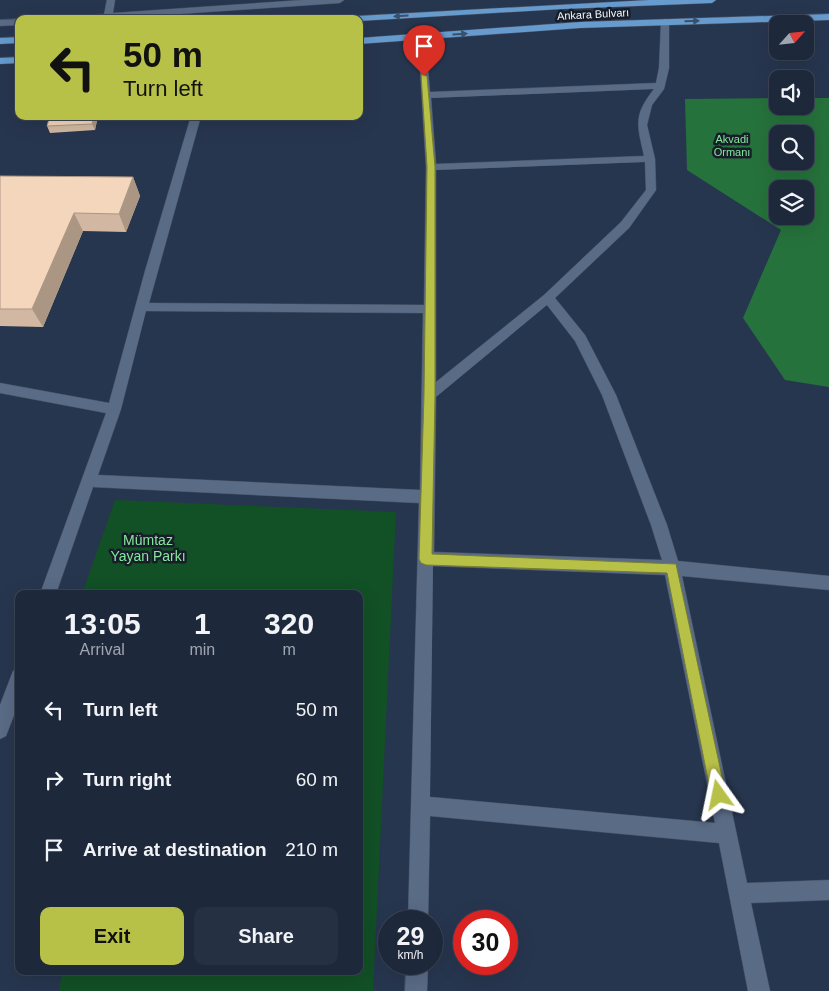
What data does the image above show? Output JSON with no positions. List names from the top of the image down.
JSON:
{
  "streets": {
    "main road": ["Ankara Bulvarı"]
  },
  "parks": ["Akvadi Ormanı", "Mümtaz Yayan Parkı"],
  "north": "top right",
  "page": {
    "turn": ["50 m", "Turn left"],
    "eta": [
      "13:05",
      "Arrival",
      "1",
      "min",
      "320",
      "m"
    ],
    "list": [
      {
        "name": "Turn left",
        "value": "50 m"
      },
      {
        "name": "Turn right",
        "value": "60 m"
      },
      {
        "name": "Arrive at destination",
        "value": "210 m"
      }
    ],
    "buttons": ["Exit", "Share"],
    "speed": "29 km/h",
    "limit": "30"
  }
}
